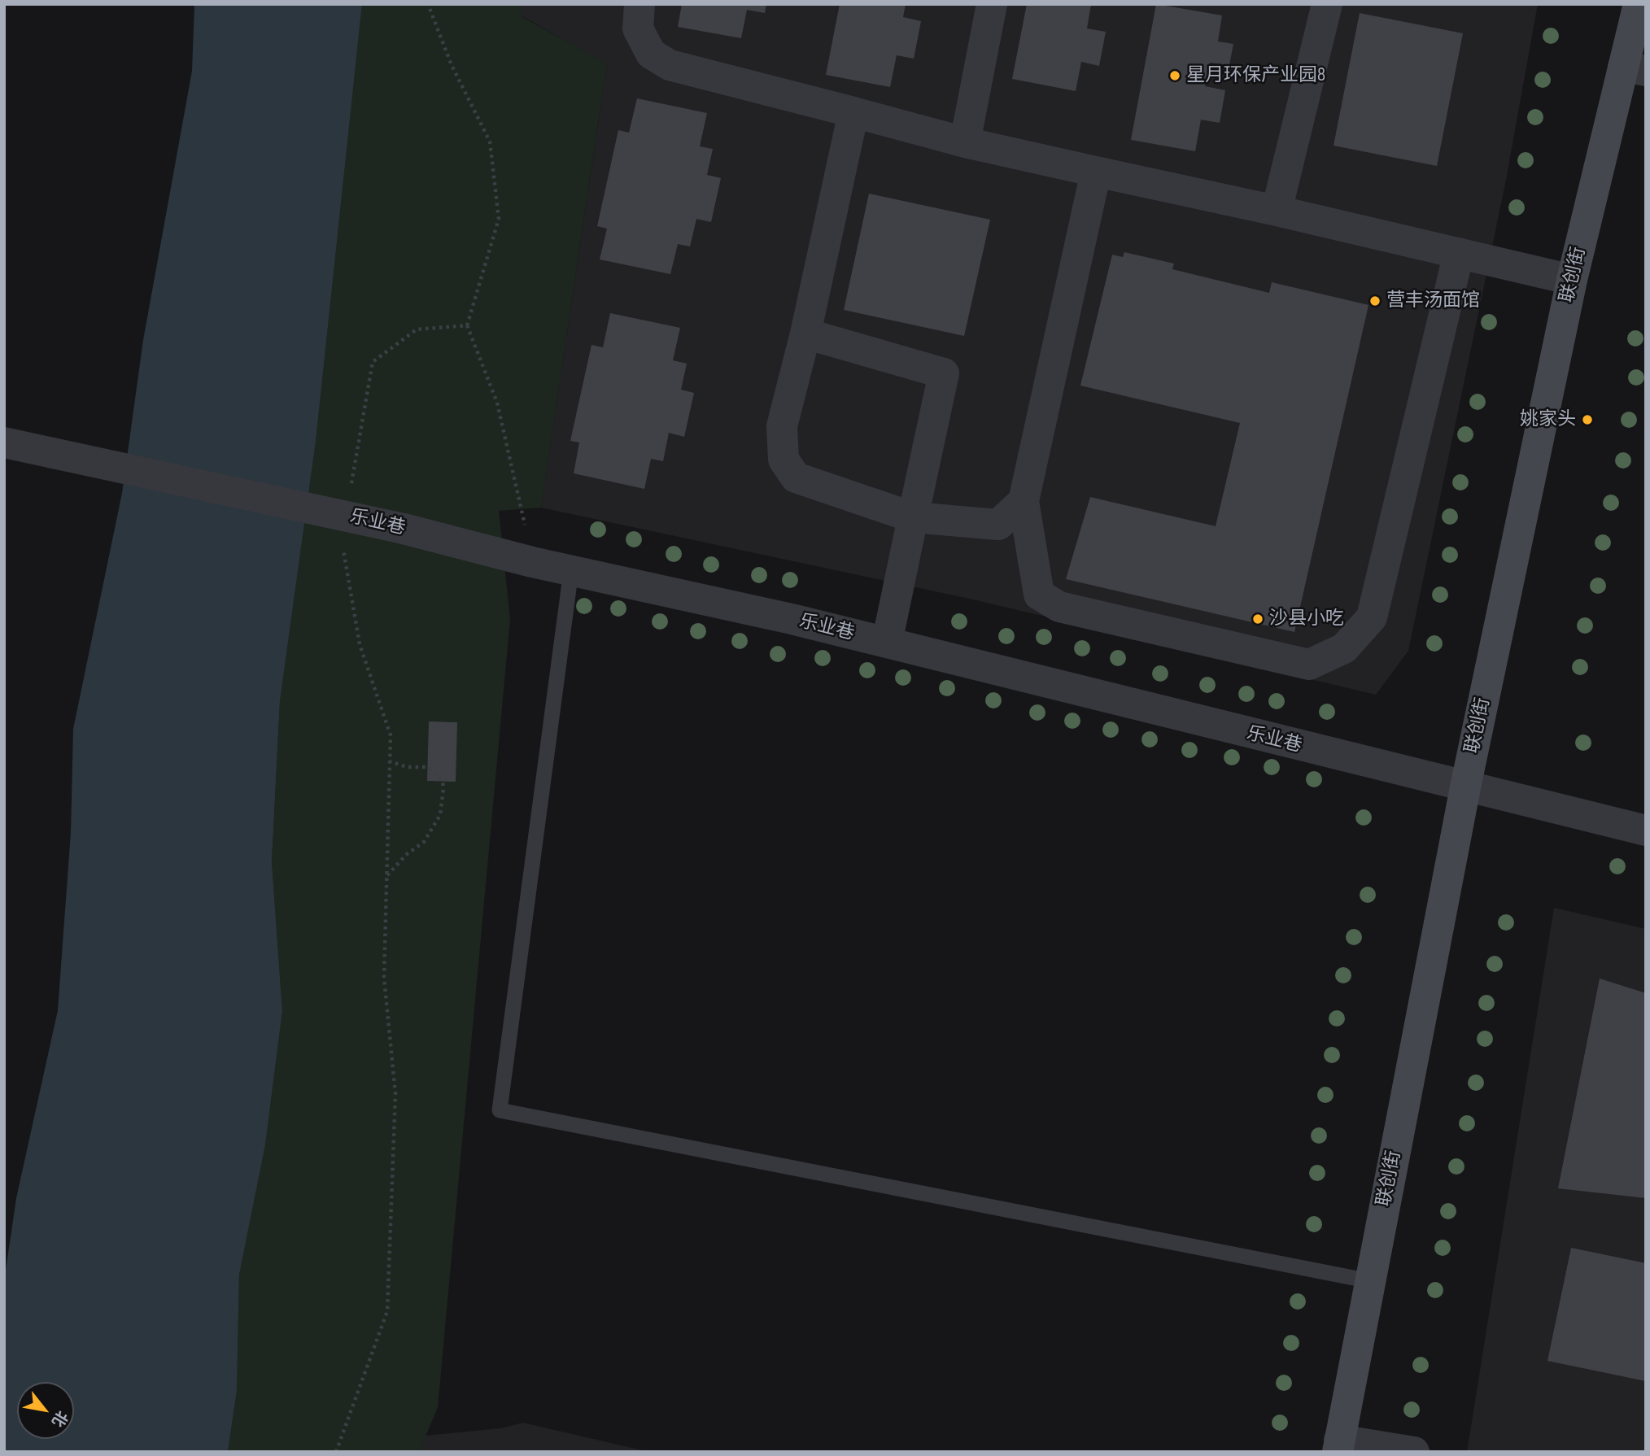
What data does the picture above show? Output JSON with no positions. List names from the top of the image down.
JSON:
{
  "streets": {
    "street": ["联创街", "乐业巷"]
  },
  "crossings": [
    ["联创街", "乐业巷"]
  ],
  "places": [
    "星月环保产业园8",
    "营丰汤面馆",
    "姚家头",
    "沙县小吃"
  ],
  "north": "bottom right"
}
